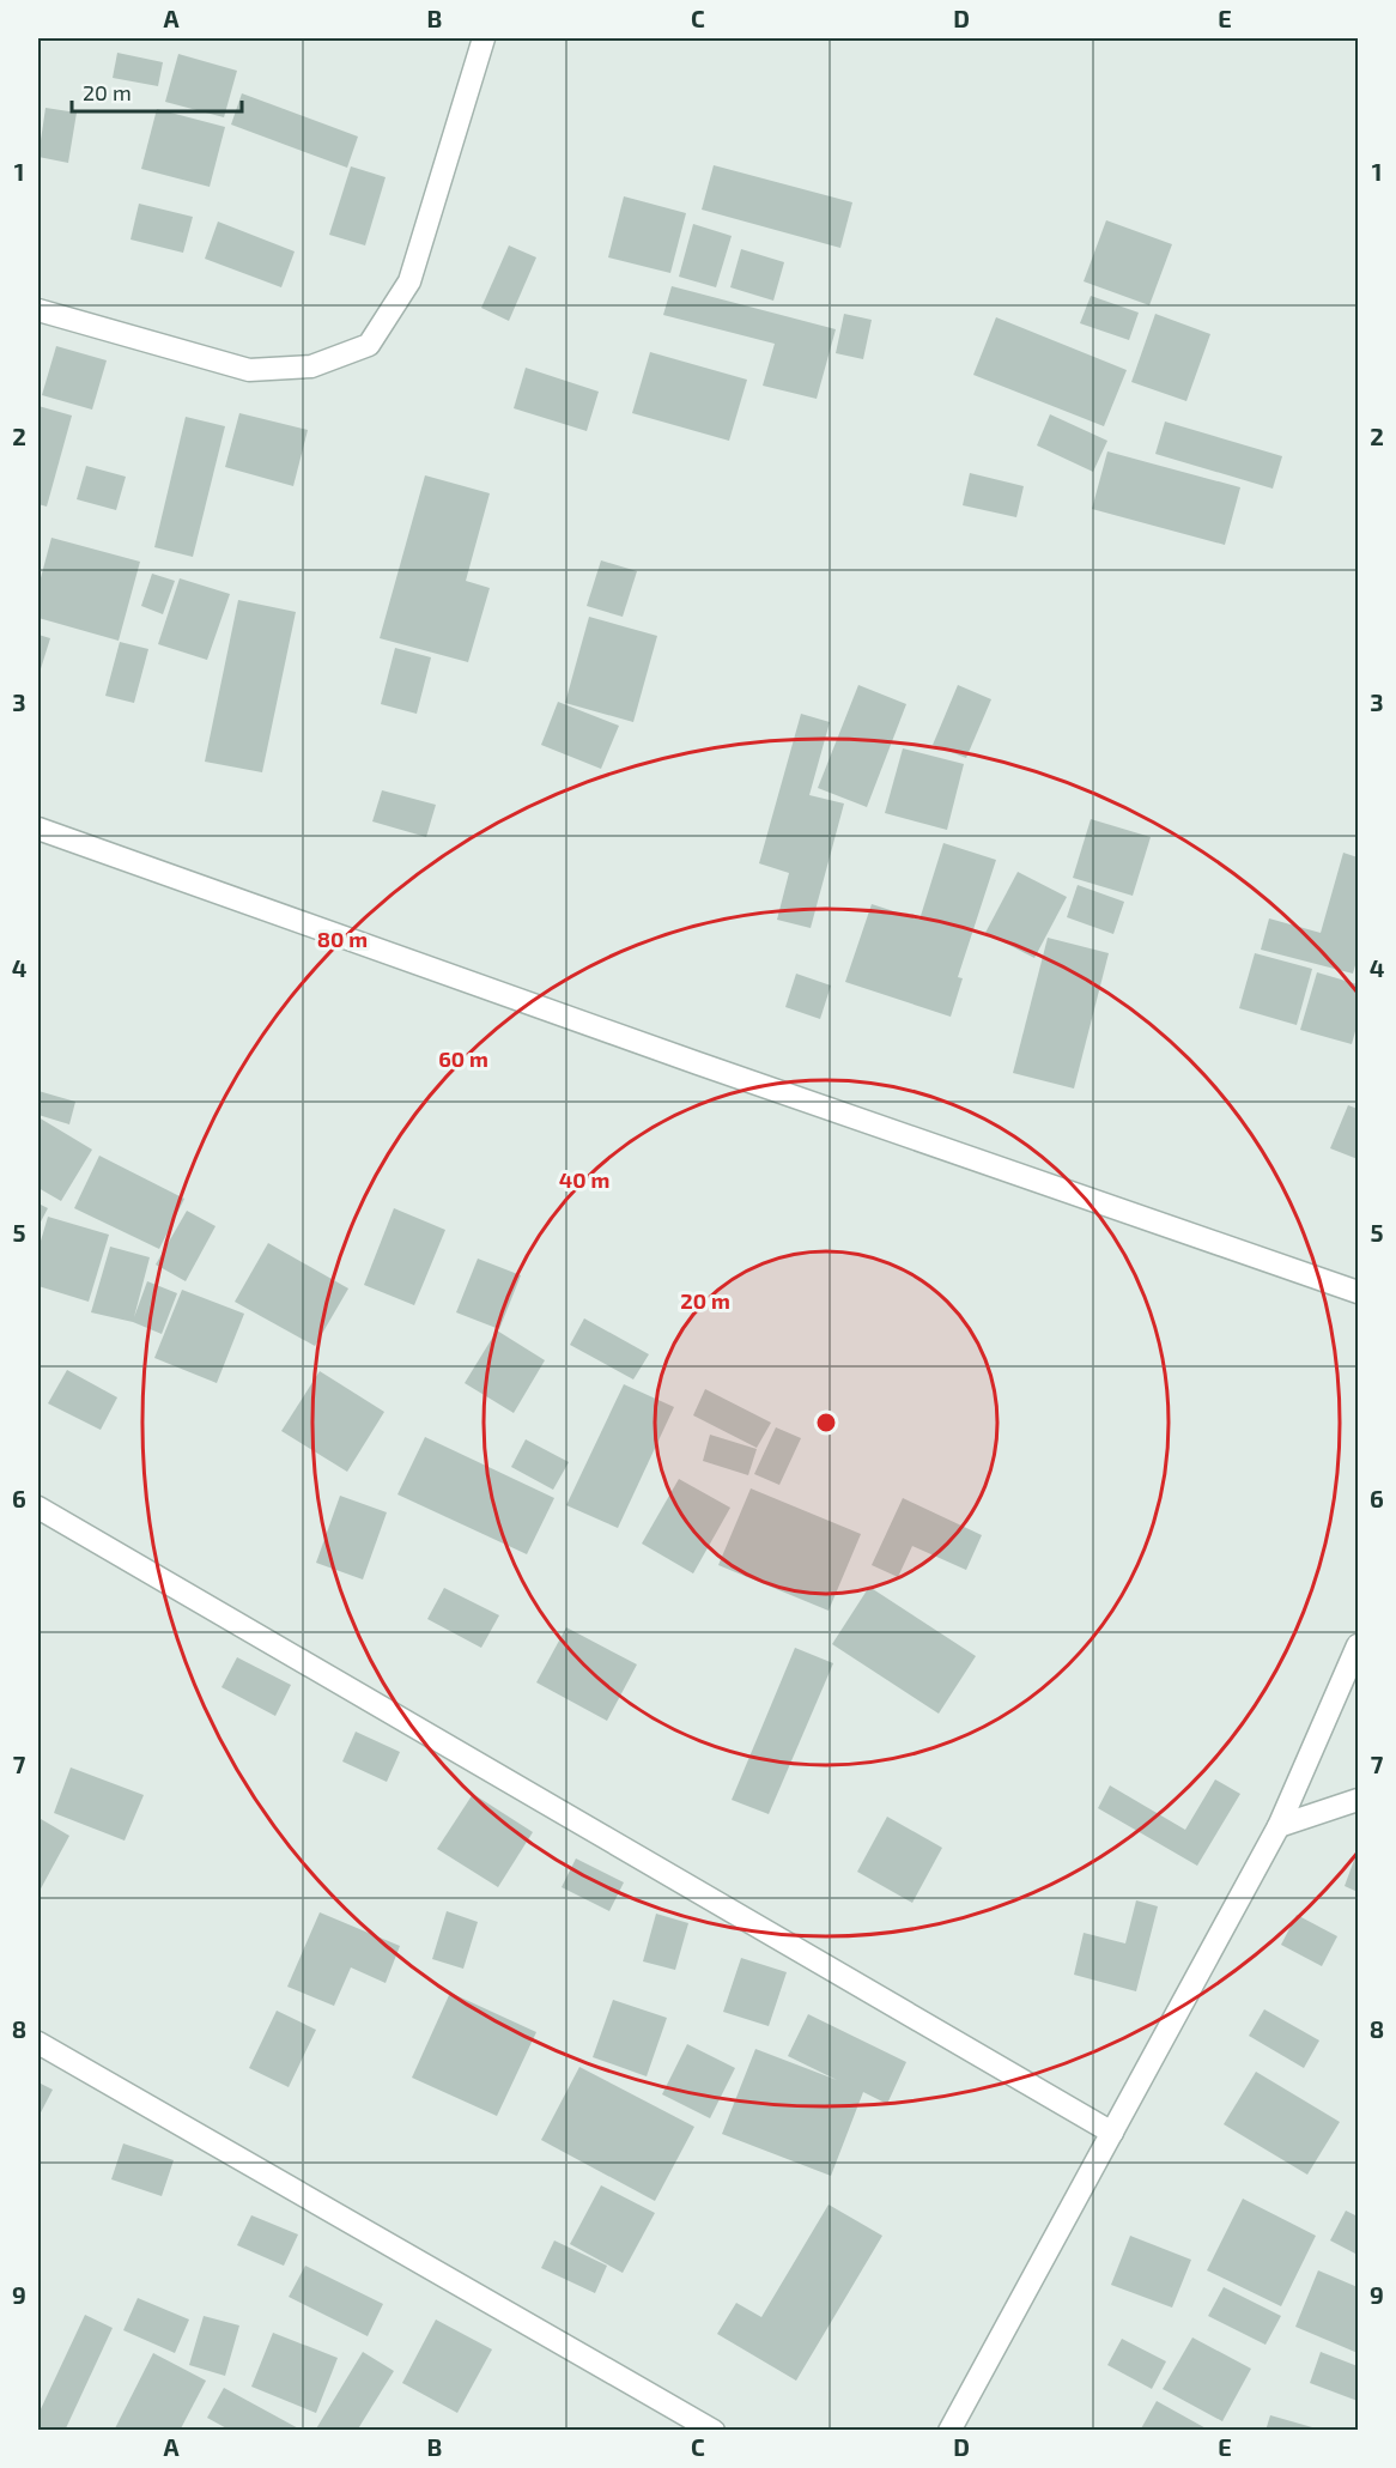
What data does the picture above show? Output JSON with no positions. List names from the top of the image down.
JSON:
{
  "scale_bar": "20 m",
  "grid": {
    "columns": [
      "A",
      "B",
      "C",
      "D",
      "E"
    ],
    "rows": [
      "1",
      "2",
      "3",
      "4",
      "5",
      "6",
      "7",
      "8",
      "9"
    ]
  },
  "rings": [
    "80 m",
    "60 m",
    "40 m",
    "20 m"
  ]
}
